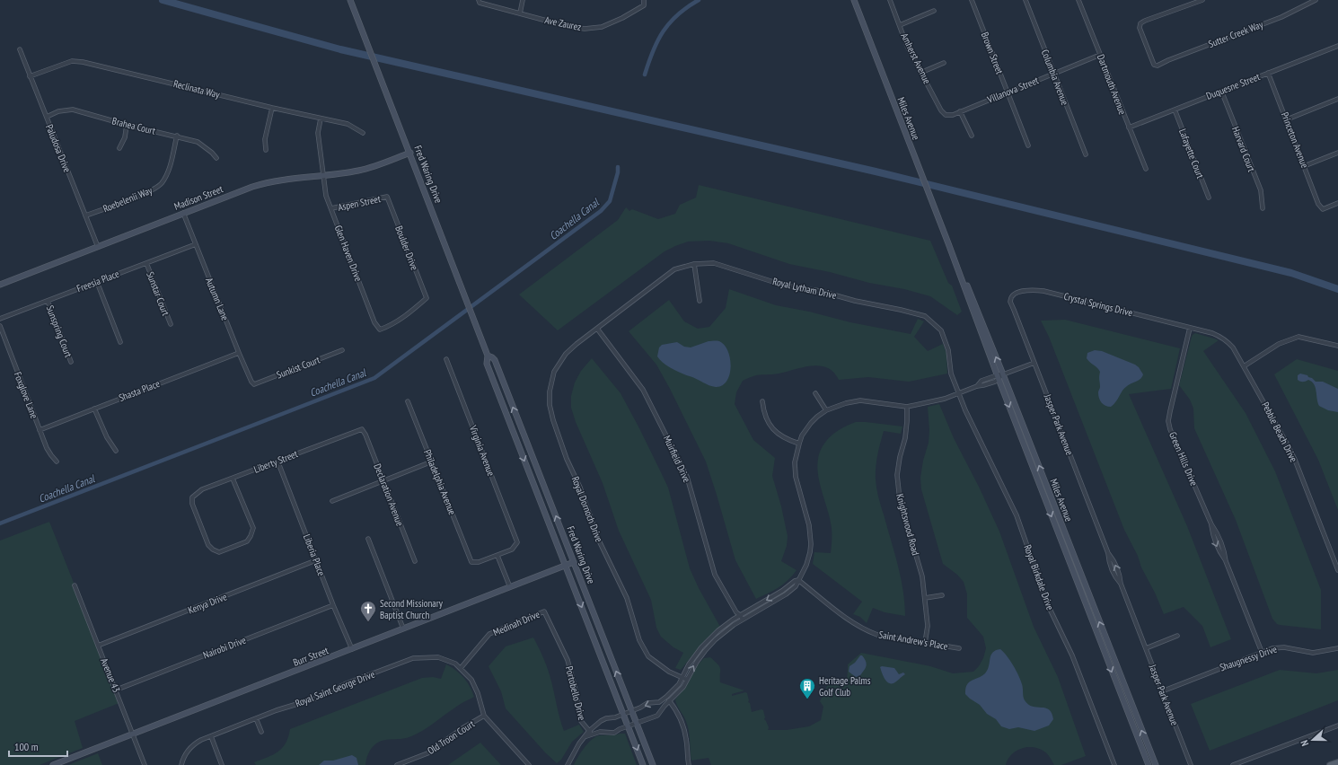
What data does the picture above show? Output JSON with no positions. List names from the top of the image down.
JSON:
{
  "streets": {
    "street": [
      "Ave Zaurez",
      "Sutter Creek Way",
      "Brown Street",
      "Amherst Avenue",
      "Columbia Avenue",
      "Dartmouth Avenue",
      "Duquesne Street",
      "Reclinata Way",
      "Villanova Street",
      "Miles Avenue",
      "Brahea Court",
      "Princeton Avenue",
      "Paludosa Drive",
      "Harvard Court",
      "Lafayette Court",
      "Fred Waring Drive",
      "Madison Street",
      "Roebelenii Way",
      "Aspen Street",
      "Boulder Drive",
      "Glen Haven Drive",
      "Freesia Place",
      "Royal Lytham Drive",
      "Sunstar Court",
      "Autumn Lane",
      "Crystal Springs Drive",
      "Sunspring Court",
      "Sunkist Court",
      "Shasta Place",
      "Foxglove Lane",
      "Jasper Park Avenue",
      "Pebble Beach Drive",
      "Virginia Avenue",
      "Muirfield Drive",
      "Green Hills Drive",
      "Liberty Street",
      "Philadelphia Avenue",
      "Declaration Avenue",
      "Royal Dornoch Drive",
      "Knightswood Road",
      "Liberia Place",
      "Royal Birkdale Drive",
      "Kenya Drive",
      "Medinah Drive",
      "Saint Andrew's Place",
      "Nairobi Drive",
      "Burr Street",
      "Shaugnessy Drive",
      "Avenue 43",
      "Royal Saint George Drive",
      "Portobello Drive",
      "Old Troon Court"
    ]
  },
  "crossings": [
    ["Brown Street", "Villanova Street"],
    ["Amherst Avenue", "Villanova Street"],
    ["Columbia Avenue", "Villanova Street"],
    ["Dartmouth Avenue", "Duquesne Street"],
    ["Dartmouth Avenue", "Villanova Street"],
    ["Duquesne Street", "Princeton Avenue"],
    ["Duquesne Street", "Harvard Court"],
    ["Duquesne Street", "Lafayette Court"],
    ["Reclinata Way", "Paludosa Drive"],
    ["Reclinata Way", "Glen Haven Drive"],
    ["Brahea Court", "Paludosa Drive"],
    ["Brahea Court", "Roebelenii Way"],
    ["Paludosa Drive", "Madison Street"],
    ["Paludosa Drive", "Roebelenii Way"],
    ["Fred Waring Drive", "Madison Street"],
    ["Fred Waring Drive", "Burr Street"],
    ["Madison Street", "Glen Haven Drive"],
    ["Madison Street", "Autumn Lane"],
    ["Aspen Street", "Boulder Drive"],
    ["Aspen Street", "Glen Haven Drive"],
    ["Boulder Drive", "Glen Haven Drive"],
    ["Freesia Place", "Sunstar Court"],
    ["Freesia Place", "Autumn Lane"],
    ["Freesia Place", "Sunspring Court"],
    ["Royal Lytham Drive", "Muirfield Drive"],
    ["Royal Lytham Drive", "Royal Dornoch Drive"],
    ["Royal Lytham Drive", "Royal Birkdale Drive"],
    ["Autumn Lane", "Sunkist Court"],
    ["Autumn Lane", "Shasta Place"],
    ["Crystal Springs Drive", "Jasper Park Avenue"],
    ["Crystal Springs Drive", "Pebble Beach Drive"],
    ["Shasta Place", "Foxglove Lane"],
    ["Jasper Park Avenue", "Shaugnessy Drive"],
    ["Pebble Beach Drive", "Green Hills Drive"],
    ["Virginia Avenue", "Philadelphia Avenue"],
    ["Muirfield Drive", "Royal Dornoch Drive"],
    ["Green Hills Drive", "Shaugnessy Drive"],
    ["Liberty Street", "Declaration Avenue"],
    ["Liberty Street", "Liberia Place"],
    ["Knightswood Road", "Saint Andrew's Place"],
    ["Liberia Place", "Kenya Drive"],
    ["Liberia Place", "Nairobi Drive"],
    ["Liberia Place", "Burr Street"],
    ["Kenya Drive", "Avenue 43"],
    ["Medinah Drive", "Royal Saint George Drive"],
    ["Medinah Drive", "Portobello Drive"],
    ["Nairobi Drive", "Avenue 43"],
    ["Burr Street", "Avenue 43"],
    ["Royal Saint George Drive", "Old Troon Court"]
  ],
  "water": ["Coachella Canal"],
  "places": {
    "church": ["Second Missionary Baptist Church"],
    "building": ["Heritage Palms Golf Club"]
  },
  "scale_bar": "100 m",
  "north": "left"
}
